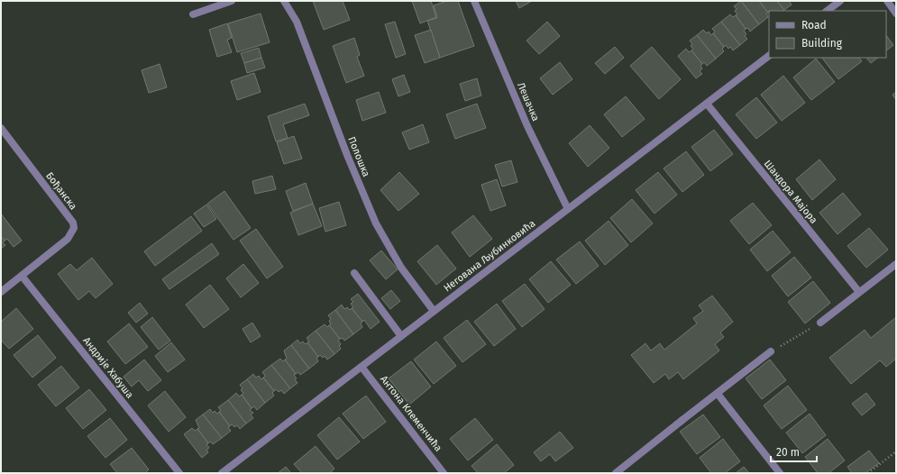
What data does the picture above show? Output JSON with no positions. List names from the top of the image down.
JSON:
{
  "streets": {
    "street": [
      "Лешачка",
      "Полошка",
      "Бођанска",
      "Шандора Мајора",
      "Негована Љубинковића",
      "Андрије Хабуша",
      "Антона Клеменчића"
    ]
  },
  "crossings": [
    ["Лешачка", "Негована Љубинковића"],
    ["Полошка", "Негована Љубинковића"],
    ["Бођанска", "Андрије Хабуша"],
    ["Шандора Мајора", "Негована Љубинковића"],
    ["Негована Љубинковића", "Антона Клеменчића"]
  ],
  "legend": ["Road", "Building"],
  "scale_bar": "20 m"
}
